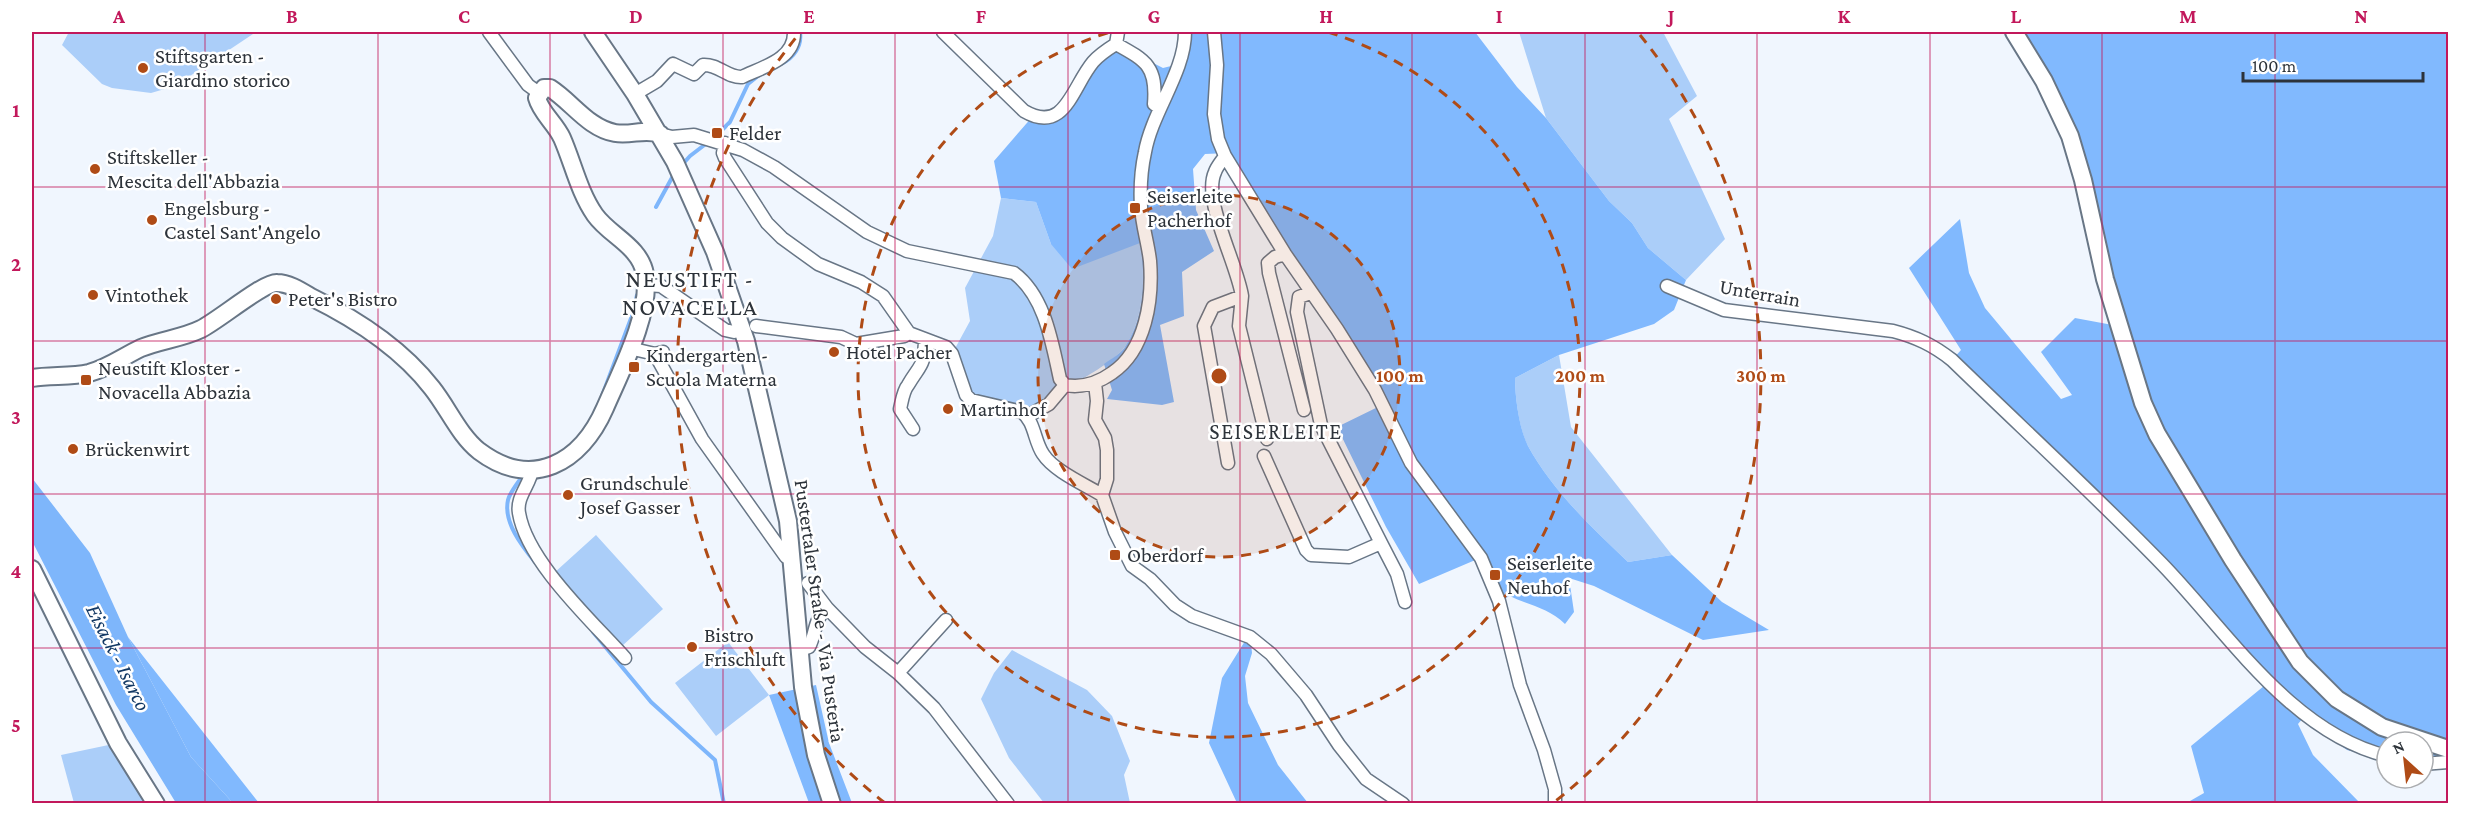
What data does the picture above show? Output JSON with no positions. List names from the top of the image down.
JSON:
{
  "streets": {
    "street": ["Unterrain", "Pustertaler Straße - Via Pusteria"]
  },
  "districts": ["NEUSTIFT - NOVACELLA", "SEISERLEITE"],
  "water": ["Eisack - Isarco"],
  "places": {
    "other": [
      "Stiftsgarten - Giardino storico",
      "Stiftskeller - Mescita dell'Abbazia",
      "Engelsburg - Castel Sant'Angelo",
      "Vintothek",
      "Peter's Bistro",
      "Hotel Pacher",
      "Martinhof",
      "Brückenwirt",
      "Grundschule Josef Gasser",
      "Bistro Frischluft"
    ],
    "transit": [
      "Felder",
      "Seiserleite Pacherhof",
      "Kindergarten - Scuola Materna",
      "Neustift Kloster - Novacella Abbazia",
      "Oberdorf",
      "Seiserleite Neuhof"
    ]
  },
  "scale_bar": "100 m",
  "north": "top left",
  "grid": {
    "columns": [
      "A",
      "B",
      "C",
      "D",
      "E",
      "F",
      "G",
      "H",
      "I",
      "J",
      "K",
      "L",
      "M",
      "N"
    ],
    "rows": [
      "1",
      "2",
      "3",
      "4",
      "5"
    ]
  },
  "rings": ["100 m", "200 m", "300 m"]
}
